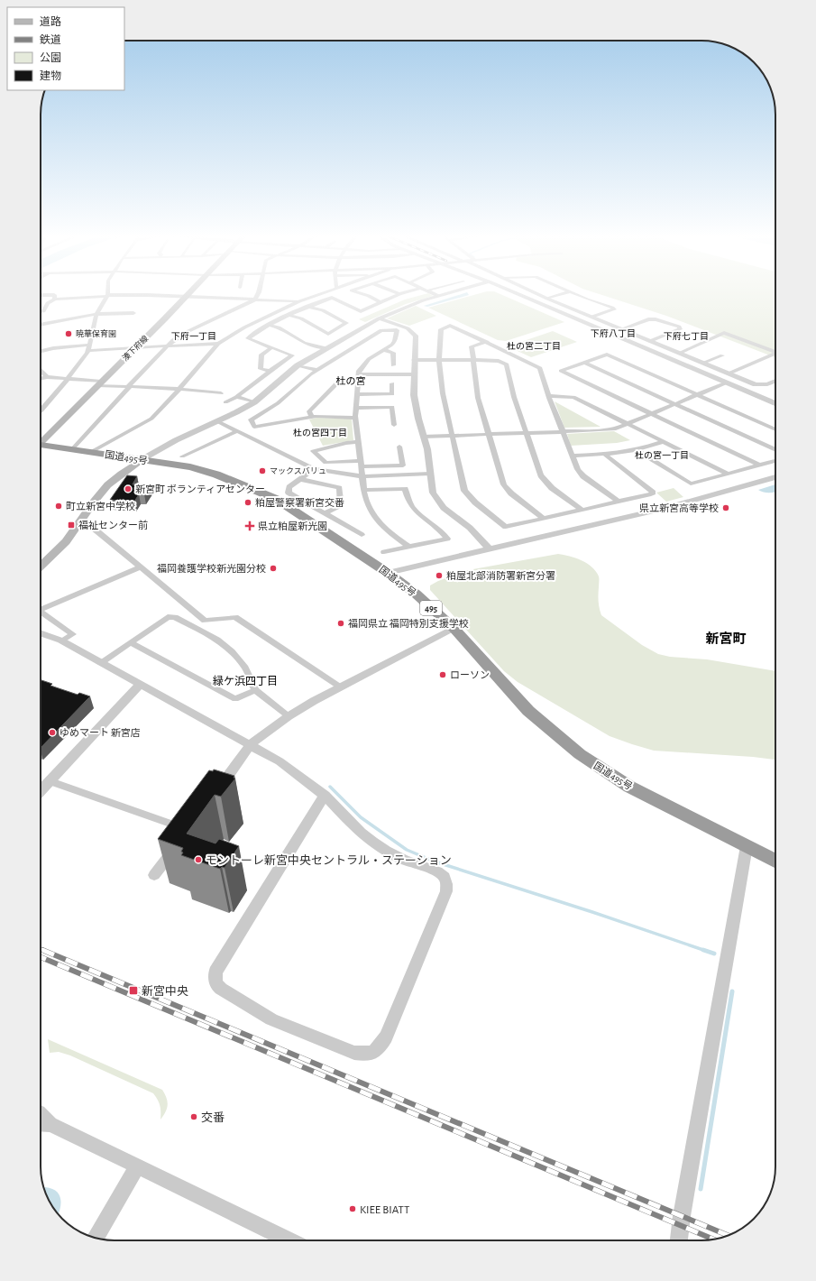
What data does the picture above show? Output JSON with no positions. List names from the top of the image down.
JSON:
{
  "streets": {
    "highway": ["国道495号", "495"],
    "main road": ["湊下府線"]
  },
  "districts": [
    "下府八丁目",
    "下府一丁目",
    "下府七丁目",
    "杜の宮二丁目",
    "杜の宮",
    "杜の宮四丁目",
    "杜の宮一丁目",
    "新宮町",
    "緑ケ浜四丁目"
  ],
  "places": {
    "other": [
      "暁華保育園",
      "マックスバリュ",
      "新宮町 ボランティアセンター",
      "粕屋警察署新宮交番",
      "町立新宮中学校",
      "県立新宮高等学校",
      "福岡養護学校新光園分校",
      "粕屋北部消防署新宮分署",
      "福岡県立 福岡特別支援学校",
      "ローソン",
      "ゆめマート 新宮店",
      "モントーレ新宮中央セントラル・ステーション",
      "交番",
      "KIEE BIATT"
    ],
    "transit": ["福祉センター前", "新宮中央"],
    "health": ["県立粕屋新光園"]
  },
  "legend": [
    "道路",
    "鉄道",
    "公園",
    "建物"
  ]
}
